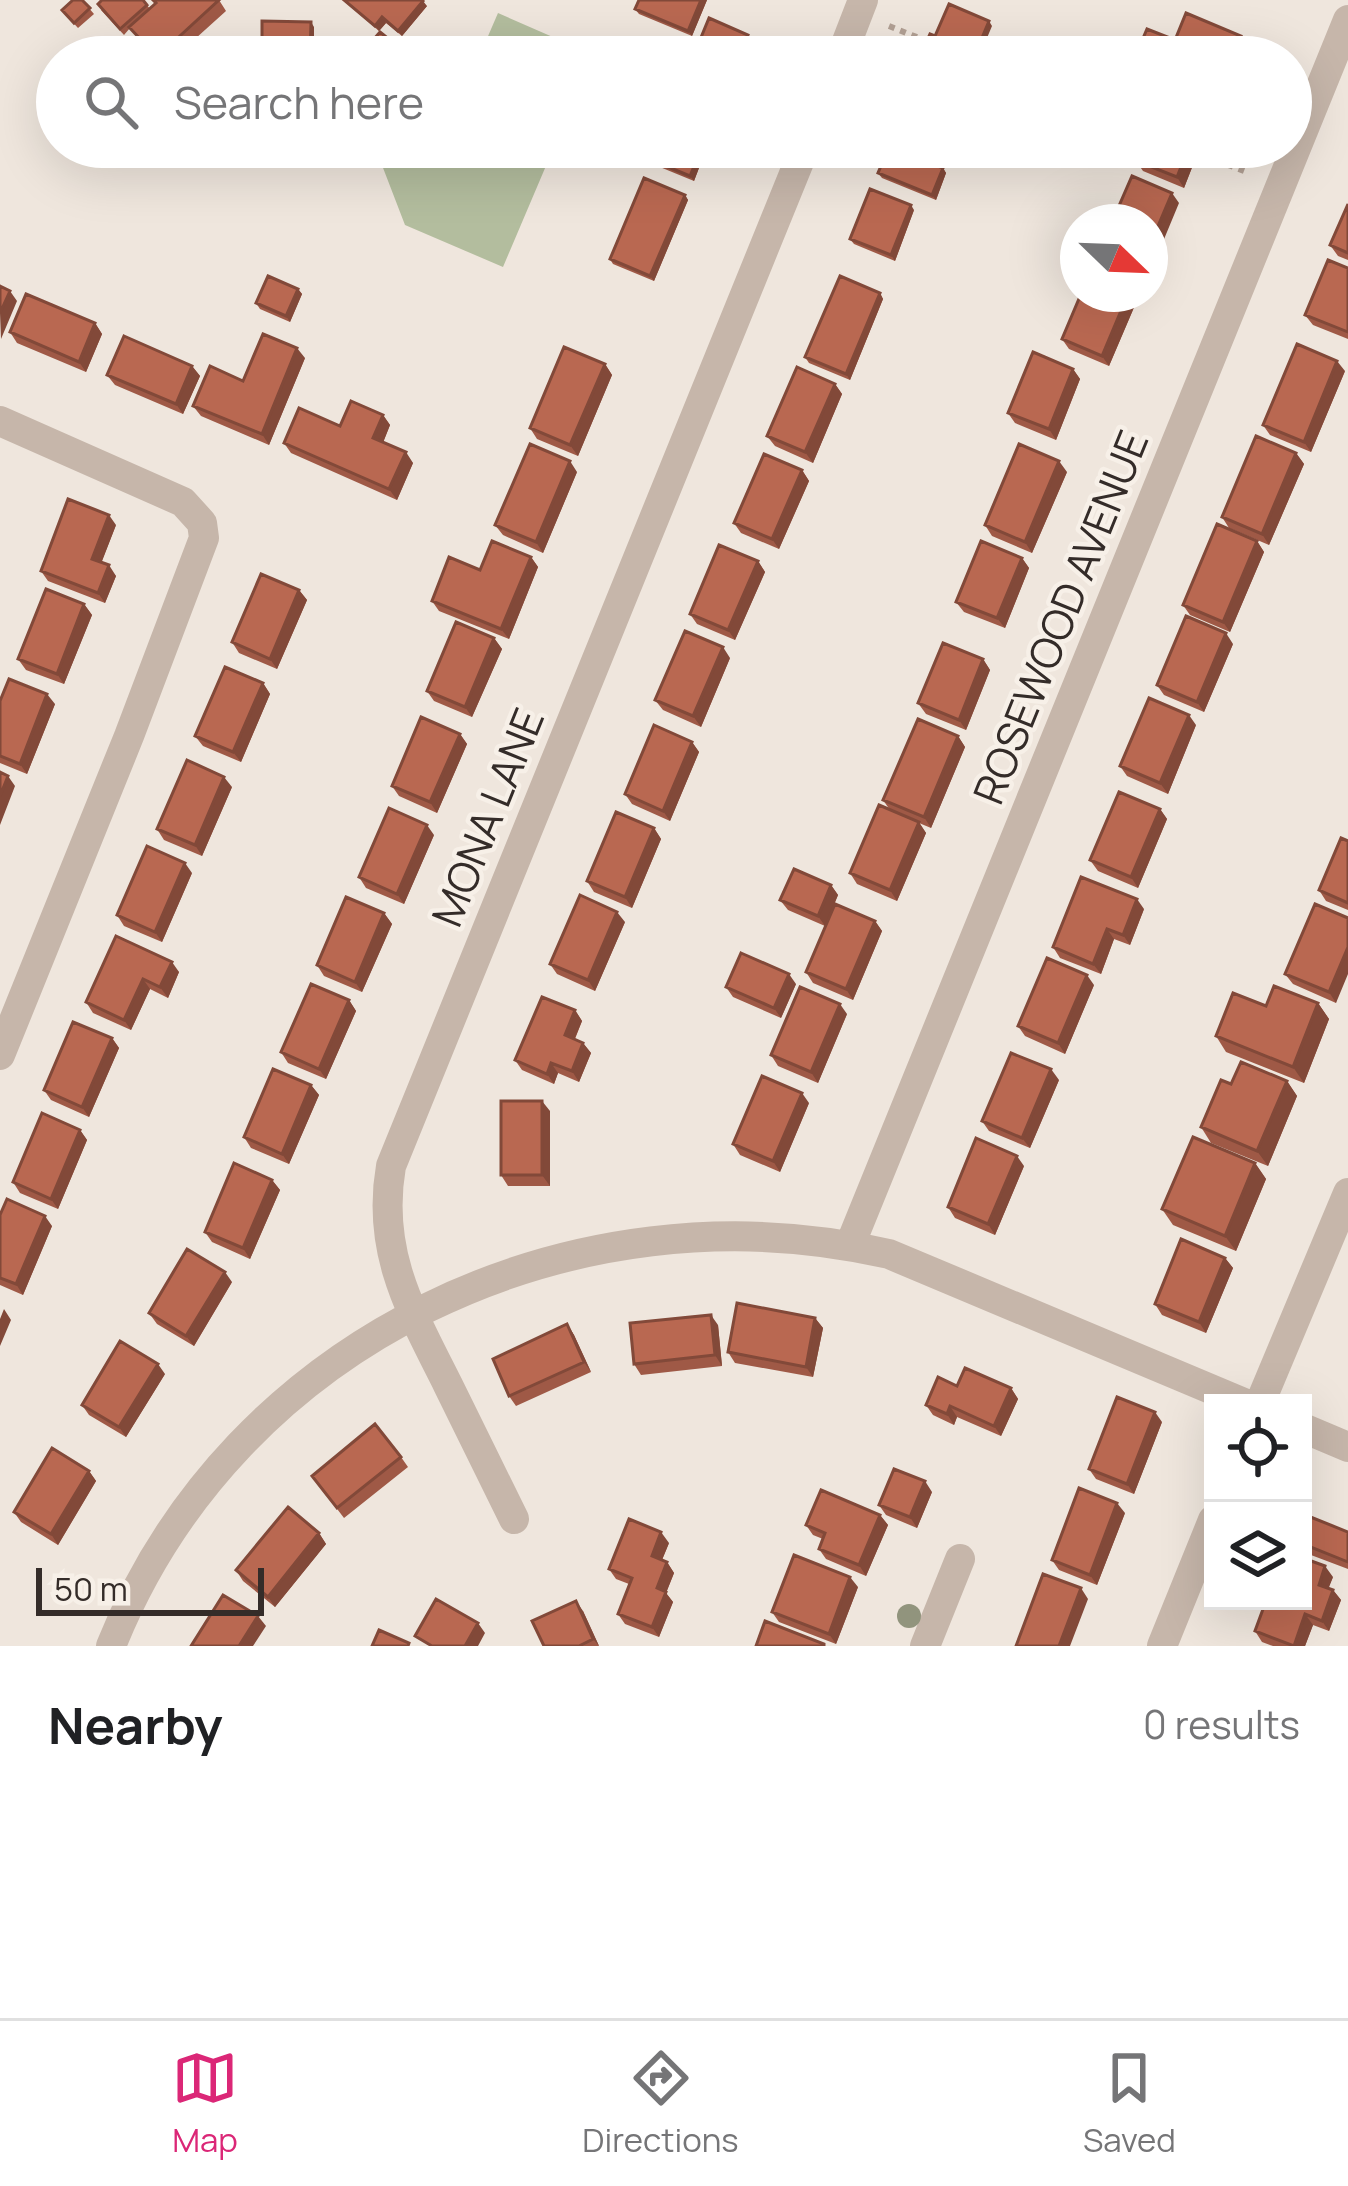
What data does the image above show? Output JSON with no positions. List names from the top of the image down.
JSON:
{
  "streets": {
    "street": ["ROSEWOOD AVENUE", "MONA LANE"]
  },
  "scale_bar": "50 m",
  "north": "bottom right",
  "page": {
    "search": "Search here",
    "scale": "50 m",
    "heading": ["Nearby", "0 results"],
    "nav": ["Map", "Directions", "Saved"]
  }
}
